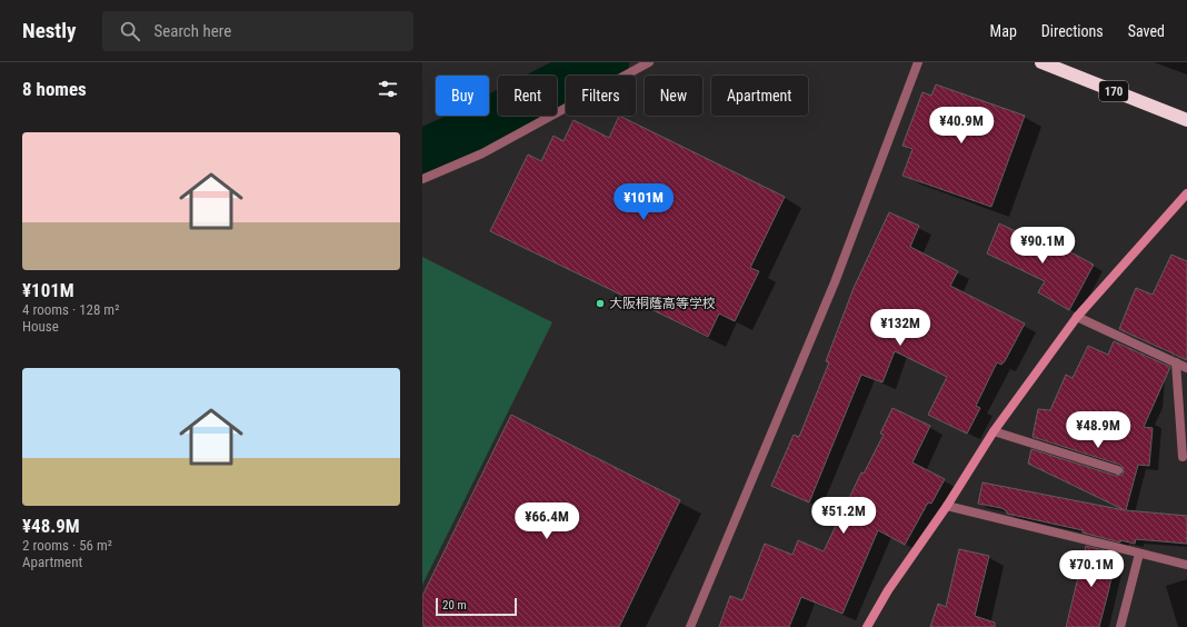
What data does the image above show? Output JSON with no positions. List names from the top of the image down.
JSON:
{
  "streets": {
    "highway": ["170"]
  },
  "places": ["大阪桐蔭高等学校"],
  "scale_bar": "20 m",
  "page": {
    "header": "Nestly",
    "search": "Search here",
    "nav": ["Map", "Directions", "Saved"],
    "heading": "8 homes",
    "chip": [
      "Buy",
      "Rent",
      "Filters",
      "New",
      "Apartment"
    ],
    "price": [
      "¥40.9M",
      "¥101M",
      "¥90.1M",
      "¥132M",
      "¥48.9M",
      "¥51.2M",
      "¥66.4M",
      "¥70.1M"
    ],
    "list": [
      {
        "name": "¥101M",
        "note": "4 rooms · 128 m² · House"
      },
      {
        "name": "¥48.9M",
        "note": "2 rooms · 56 m² · Apartment"
      }
    ],
    "scale": "20 m"
  }
}
